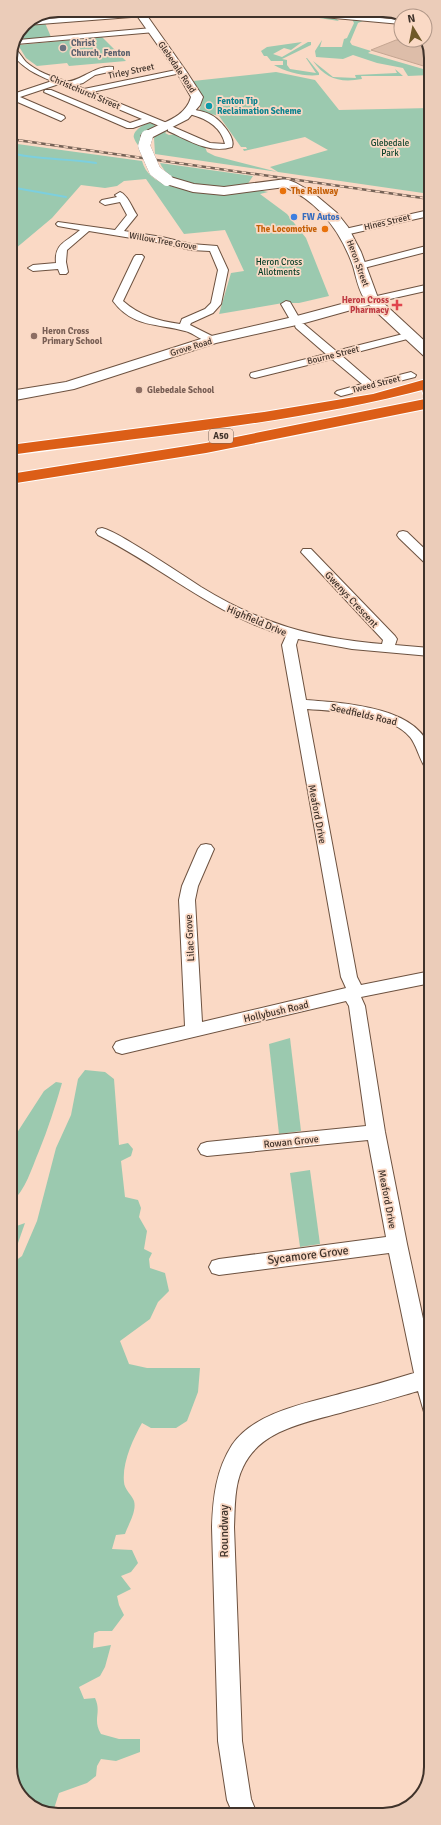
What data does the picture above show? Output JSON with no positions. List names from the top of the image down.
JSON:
{
  "streets": {
    "highway": ["A50"],
    "street": [
      "Glebedale Road",
      "Tirley Street",
      "Christchurch Street",
      "Hines Street",
      "Willow Tree Grove",
      "Heron Street",
      "Grove Road",
      "Bourne Street",
      "Tweed Street",
      "Gwenys Crescent",
      "Highfield Drive",
      "Seedfields Road",
      "Meaford Drive",
      "Lilac Grove",
      "Hollybush Road",
      "Rowan Grove",
      "Sycamore Grove",
      "Roundway"
    ]
  },
  "crossings": [
    ["Glebedale Road", "Tirley Street"],
    ["Glebedale Road", "Christchurch Street"],
    ["Tirley Street", "Christchurch Street"],
    ["Christchurch Street", "Heron Street"],
    ["Hines Street", "Heron Street"],
    ["Heron Street", "Grove Road"],
    ["Gwenys Crescent", "Highfield Drive"],
    ["Highfield Drive", "Meaford Drive"],
    ["Seedfields Road", "Meaford Drive"],
    ["Meaford Drive", "Hollybush Road"],
    ["Meaford Drive", "Rowan Grove"],
    ["Meaford Drive", "Sycamore Grove"],
    ["Lilac Grove", "Hollybush Road"]
  ],
  "parks": ["Glebedale Park", "Heron Cross Allotments"],
  "places": {
    "other": [
      "Christ Church, Fenton",
      "Fenton Tip Reclaimation Scheme",
      "The Railway",
      "FW Autos",
      "The Locomotive",
      "Heron Cross Primary School",
      "Glebedale School"
    ],
    "health": ["Heron Cross Pharmacy"]
  },
  "north": "top"
}
